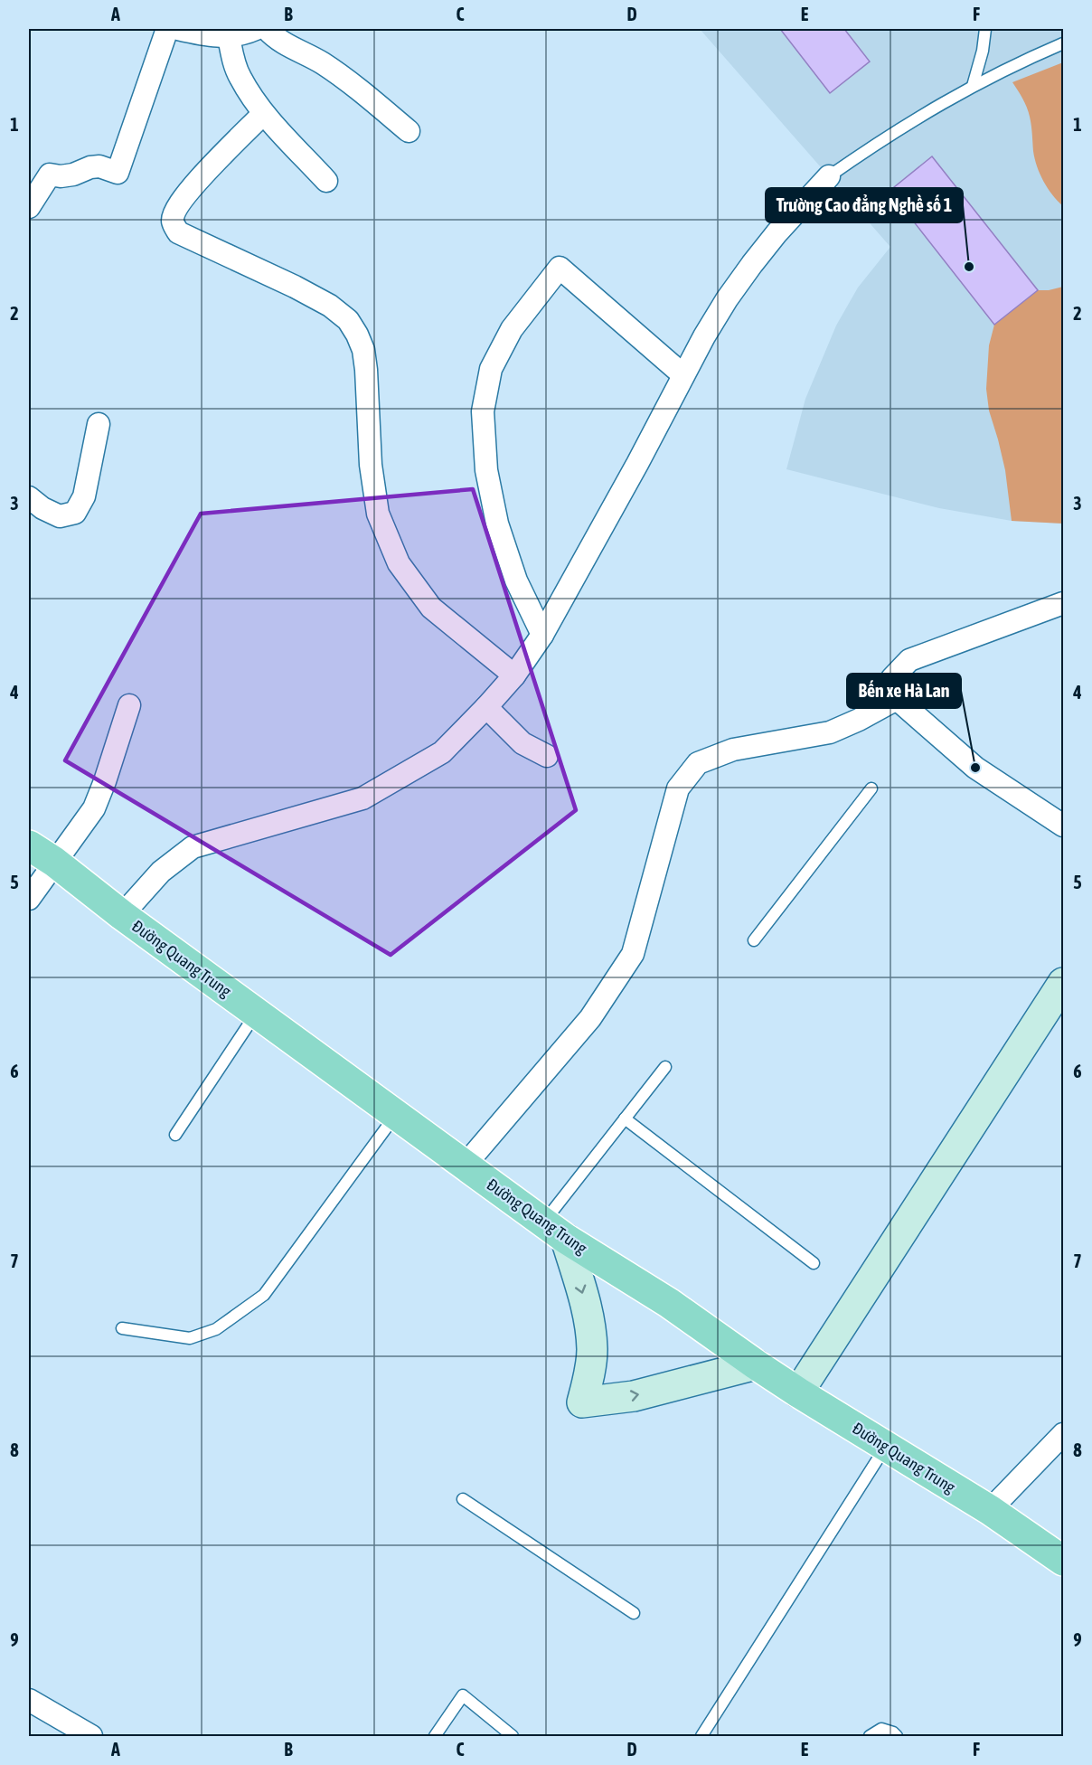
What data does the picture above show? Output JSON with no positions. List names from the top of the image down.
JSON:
{
  "streets": {
    "main road": ["Đường Quang Trung"]
  },
  "places": ["Trường Cao đẳng Nghề số 1", "Bến xe Hà Lan"],
  "grid": {
    "columns": [
      "A",
      "B",
      "C",
      "D",
      "E",
      "F"
    ],
    "rows": [
      "1",
      "2",
      "3",
      "4",
      "5",
      "6",
      "7",
      "8",
      "9"
    ]
  }
}
